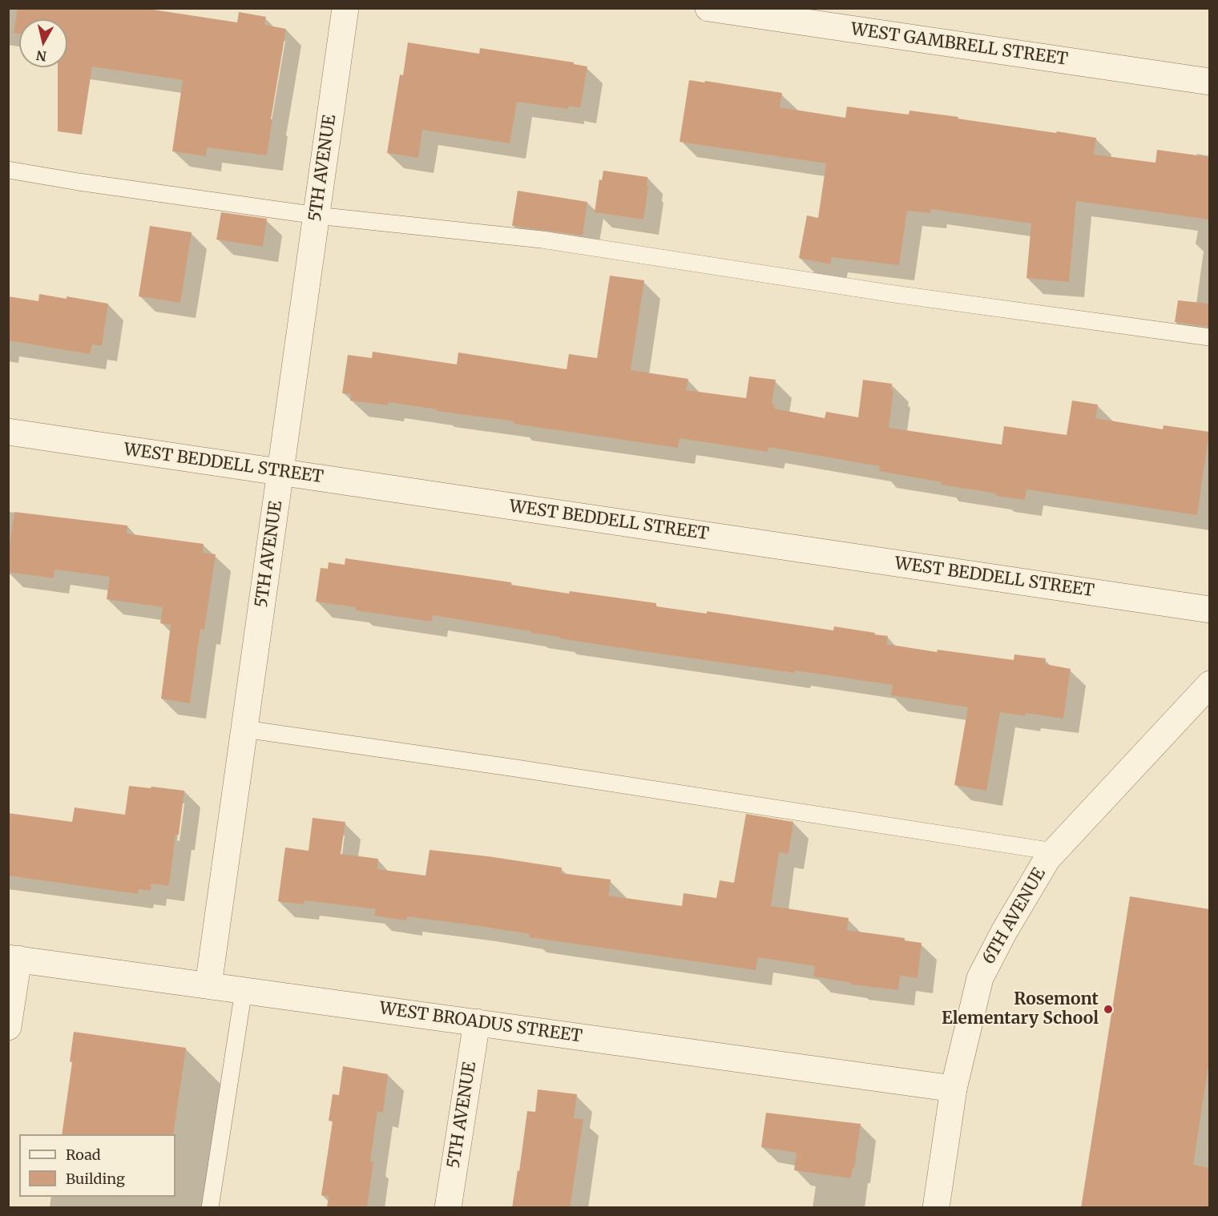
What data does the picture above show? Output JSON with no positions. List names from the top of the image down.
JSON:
{
  "streets": {
    "street": [
      "WEST GAMBRELL STREET",
      "5TH AVENUE",
      "WEST BEDDELL STREET",
      "6TH AVENUE",
      "WEST BROADUS STREET"
    ]
  },
  "crossings": [
    ["5TH AVENUE", "WEST BEDDELL STREET"],
    ["5TH AVENUE", "WEST BROADUS STREET"],
    ["6TH AVENUE", "WEST BROADUS STREET"]
  ],
  "places": ["Rosemont Elementary School"],
  "legend": ["Road", "Building"],
  "north": "bottom"
}
